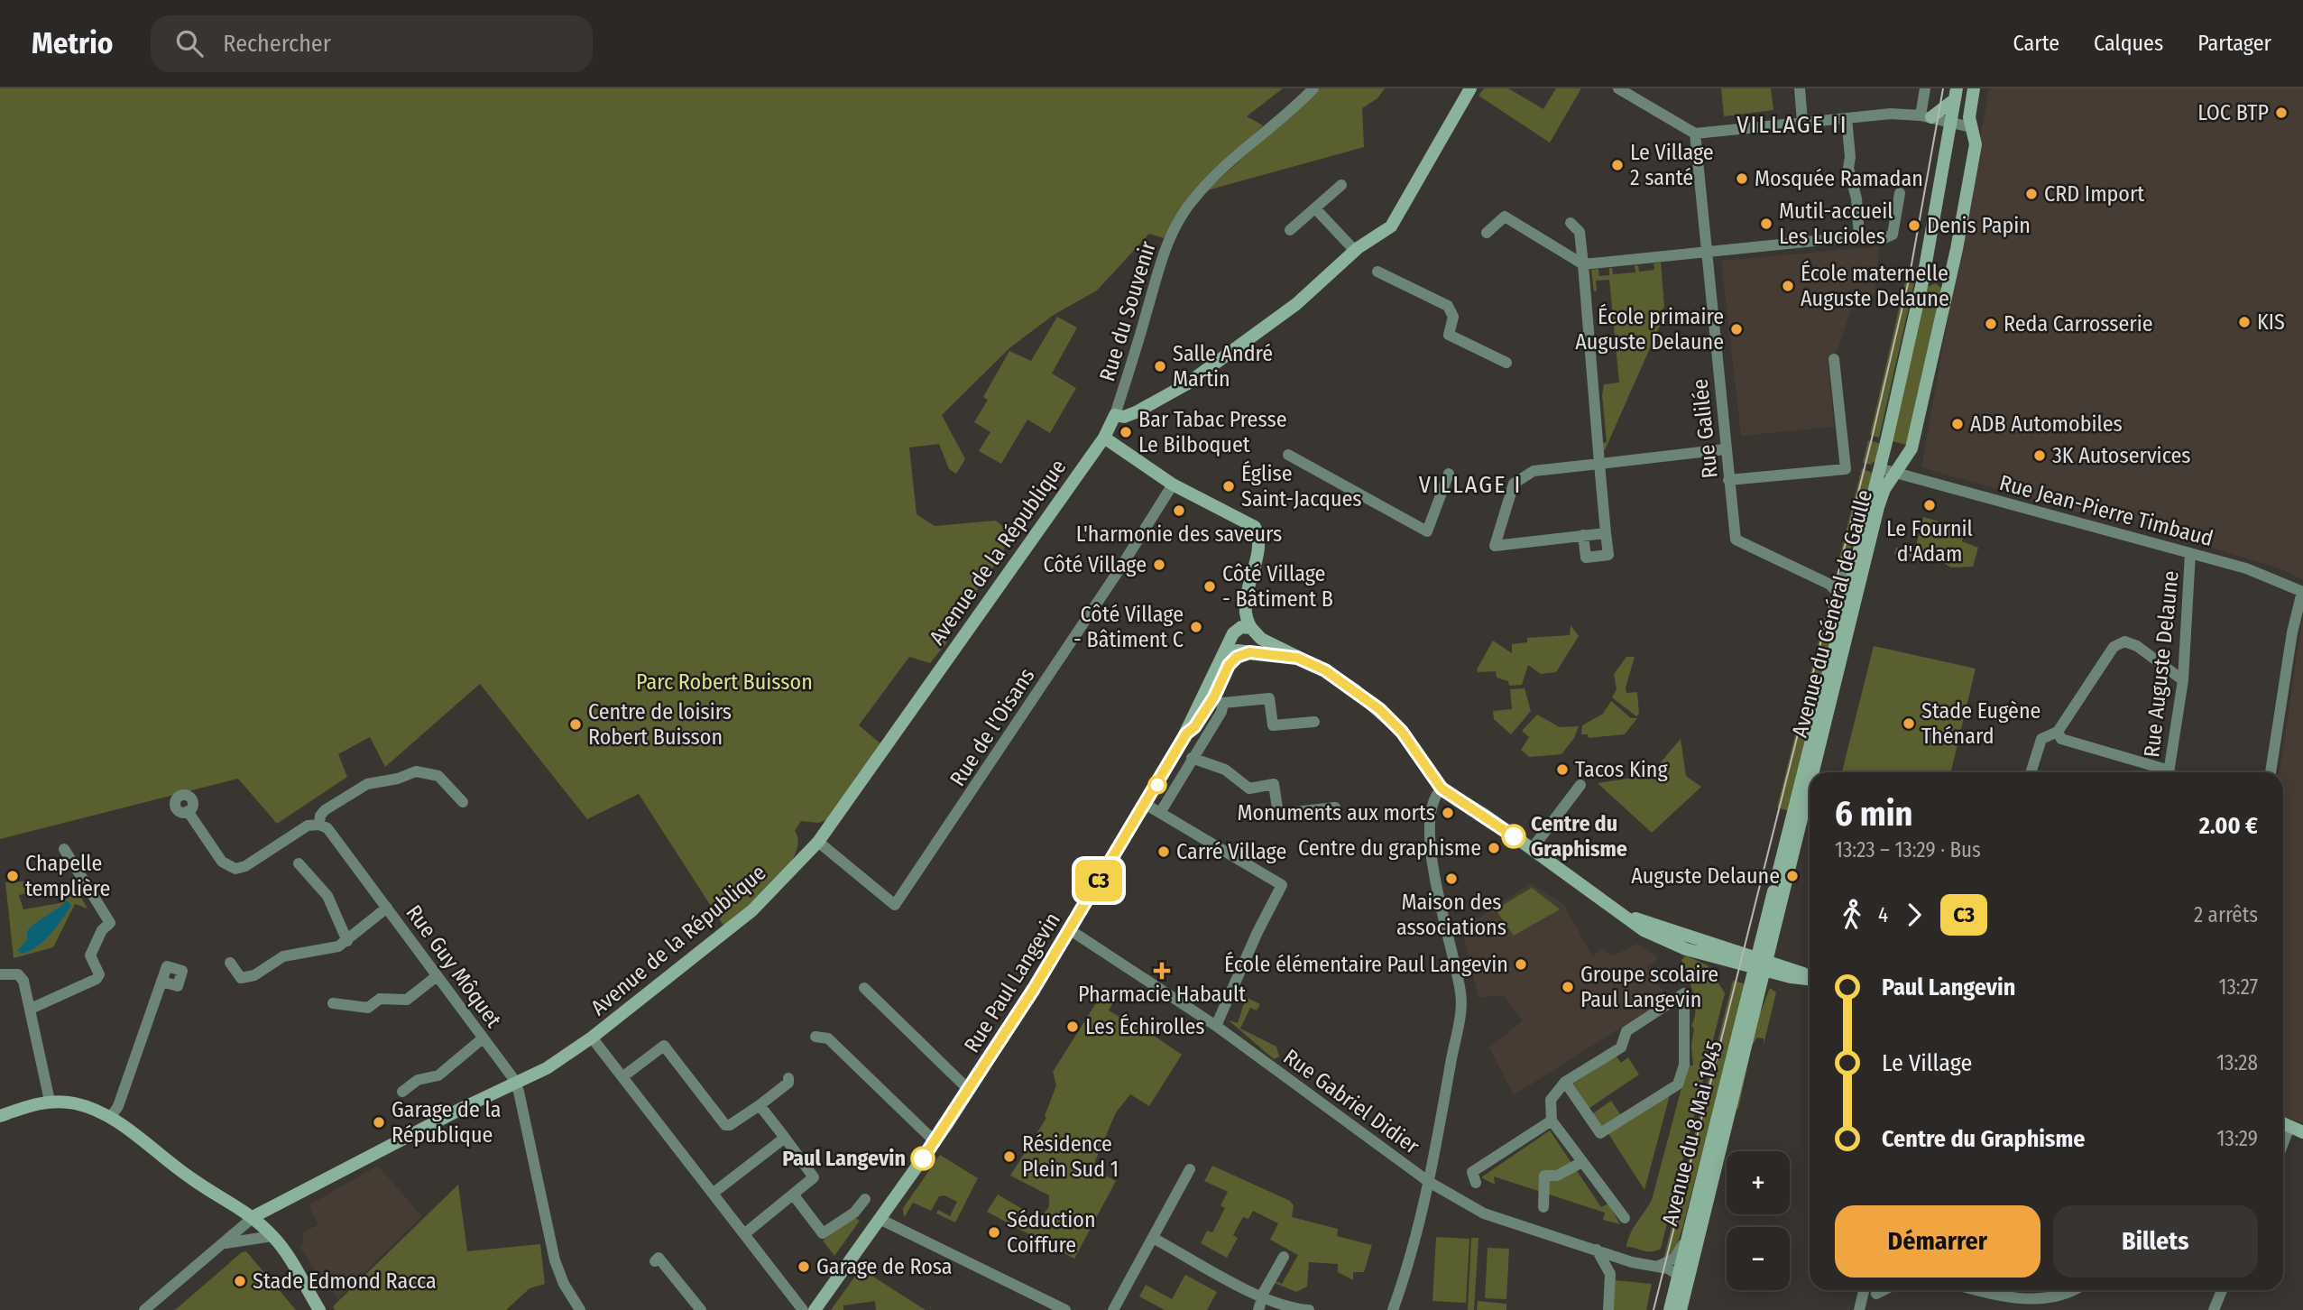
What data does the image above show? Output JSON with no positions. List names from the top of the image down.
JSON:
{
  "streets": {
    "street": [
      "Rue du Souvenir",
      "Rue Galilée",
      "Rue Jean-Pierre Timbaud",
      "Avenue de la République",
      "Avenue du Général de Gaulle",
      "Rue Auguste Delaune",
      "Rue de l'Oisans",
      "Rue Guy Môquet",
      "Rue Paul Langevin",
      "Rue Gabriel Didier",
      "Avenue du 8 Mai 1945"
    ]
  },
  "crossings": [
    ["Rue du Souvenir", "Avenue de la République"],
    ["Rue Galilée", "Avenue du Général de Gaulle"],
    ["Rue Jean-Pierre Timbaud", "Avenue du Général de Gaulle"],
    ["Rue Jean-Pierre Timbaud", "Rue Auguste Delaune"],
    ["Avenue de la République", "Rue de l'Oisans"],
    ["Avenue de la République", "Rue Guy Môquet"],
    ["Avenue du Général de Gaulle", "Avenue du 8 Mai 1945"],
    ["Rue Paul Langevin", "Rue Gabriel Didier"],
    ["Rue Gabriel Didier", "Avenue du 8 Mai 1945"]
  ],
  "districts": ["VILLAGE II", "VILLAGE I"],
  "parks": ["Parc Robert Buisson"],
  "places": {
    "other": [
      "LOC BTP",
      "Le Village 2 santé",
      "Mosquée Ramadan",
      "CRD Import",
      "Mutil-accueil Les Lucioles",
      "Denis Papin",
      "École maternelle Auguste Delaune",
      "KIS",
      "Reda Carrosserie",
      "École primaire Auguste Delaune",
      "Salle André Martin",
      "ADB Automobiles",
      "Bar Tabac Presse Le Bilboquet",
      "3K Autoservices",
      "Église Saint-Jacques",
      "Le Fournil d'Adam",
      "L'harmonie des saveurs",
      "Côté Village",
      "Côté Village - Bâtiment B",
      "Côté Village - Bâtiment C",
      "Stade Eugène Thénard",
      "Centre de loisirs Robert Buisson",
      "Tacos King",
      "Monuments aux morts",
      "Centre du Graphisme",
      "Centre du graphisme",
      "Carré Village",
      "Chapelle templière",
      "Auguste Delaune",
      "Maison des associations",
      "École élémentaire Paul Langevin",
      "Groupe scolaire Paul Langevin",
      "Les Échirolles",
      "Garage de la République",
      "Résidence Plein Sud 1",
      "Paul Langevin",
      "Séduction Coiffure",
      "Garage de Rosa",
      "Stade Edmond Racca"
    ],
    "health": ["Pharmacie Habault"]
  },
  "lines": ["bus line C3"],
  "page": {
    "header": "Metrio",
    "search": "Rechercher",
    "nav": ["Carte", "Calques", "Partager"],
    "on_map": "C3",
    "heading": ["6 min", "13:23 – 13:29 · Bus", "2.00 €"],
    "legs": ["4", "C3", "2 arrêts"],
    "list": [
      {
        "name": "Paul Langevin",
        "value": "13:27"
      },
      {
        "name": "Le Village",
        "value": "13:28"
      },
      {
        "name": "Centre du Graphisme",
        "value": "13:29"
      }
    ],
    "map_buttons": ["+", "−"],
    "buttons": ["Démarrer", "Billets"]
  }
}
